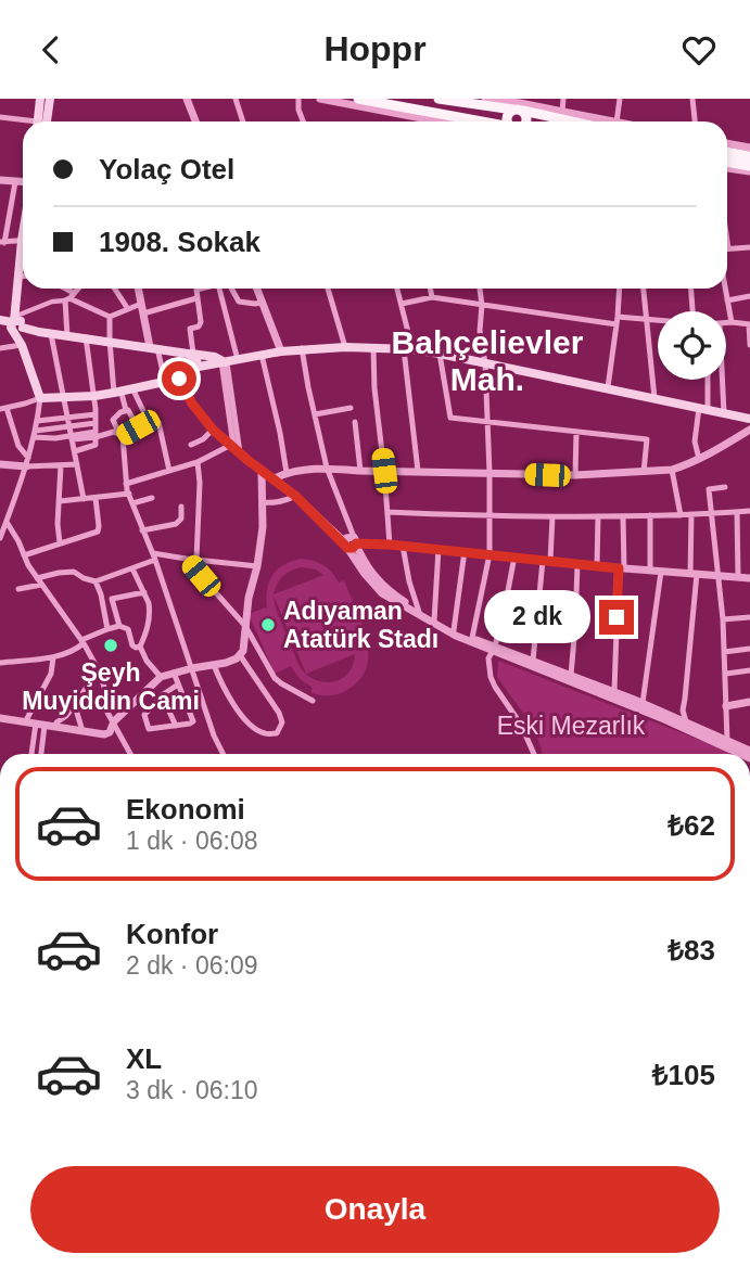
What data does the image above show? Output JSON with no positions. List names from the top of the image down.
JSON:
{
  "districts": ["Bahçelievler Mah."],
  "parks": ["Eski Mezarlık"],
  "places": ["Adıyaman Atatürk Stadı", "Şeyh Muyiddin Cami"],
  "page": {
    "header": "Hoppr",
    "banner": ["Yolaç Otel", "1908. Sokak"],
    "bubble": "2 dk",
    "list": [
      {
        "name": "Ekonomi",
        "note": "1 dk · 06:08",
        "value": "₺62"
      },
      {
        "name": "Konfor",
        "note": "2 dk · 06:09",
        "value": "₺83"
      },
      {
        "name": "XL",
        "note": "3 dk · 06:10",
        "value": "₺105"
      }
    ],
    "buttons": "Onayla"
  }
}
